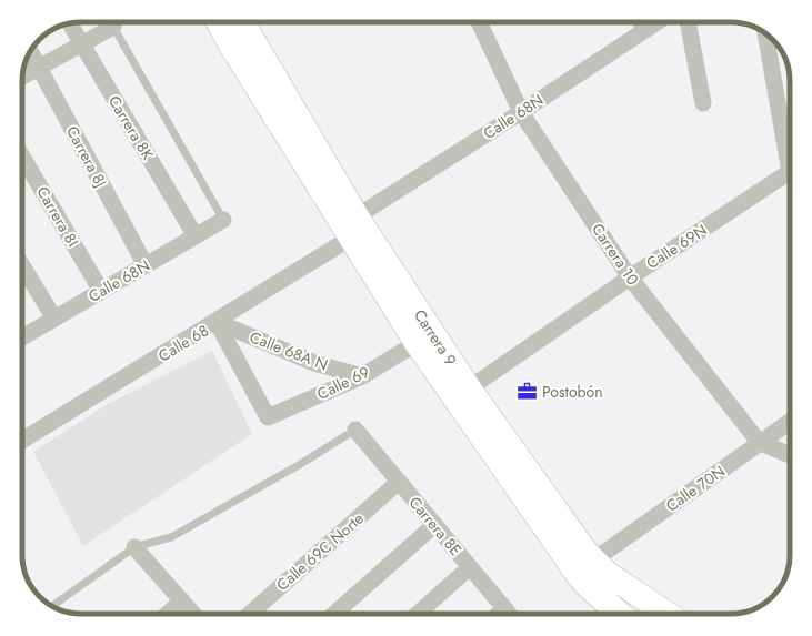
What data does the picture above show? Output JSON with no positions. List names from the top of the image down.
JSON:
{
  "streets": {
    "main road": ["Carrera 9"],
    "street": [
      "Calle 68N",
      "Carrera 8K",
      "Carrera 8J",
      "Carrera 8I",
      "Calle 69N",
      "Carrera 10",
      "Calle 68",
      "Calle 68A N",
      "Calle 69",
      "Calle 70N",
      "Carrera 8E",
      "Calle 69C Norte"
    ]
  },
  "crossings": [
    ["Calle 68N", "Carrera 8K"],
    ["Calle 68N", "Carrera 8J"],
    ["Calle 68N", "Carrera 8I"],
    ["Calle 68N", "Carrera 10"],
    ["Calle 68N", "Carrera 9"],
    ["Calle 68N", "Calle 68"],
    ["Calle 69N", "Carrera 10"],
    ["Calle 69N", "Carrera 9"],
    ["Carrera 10", "Calle 70N"],
    ["Carrera 9", "Calle 68"],
    ["Carrera 9", "Calle 69"],
    ["Carrera 9", "Calle 70N"],
    ["Calle 68", "Calle 68A N"],
    ["Calle 68", "Calle 69"],
    ["Calle 68A N", "Calle 69"],
    ["Carrera 8E", "Calle 69C Norte"]
  ],
  "places": {
    "office": ["Postobón"]
  }
}
